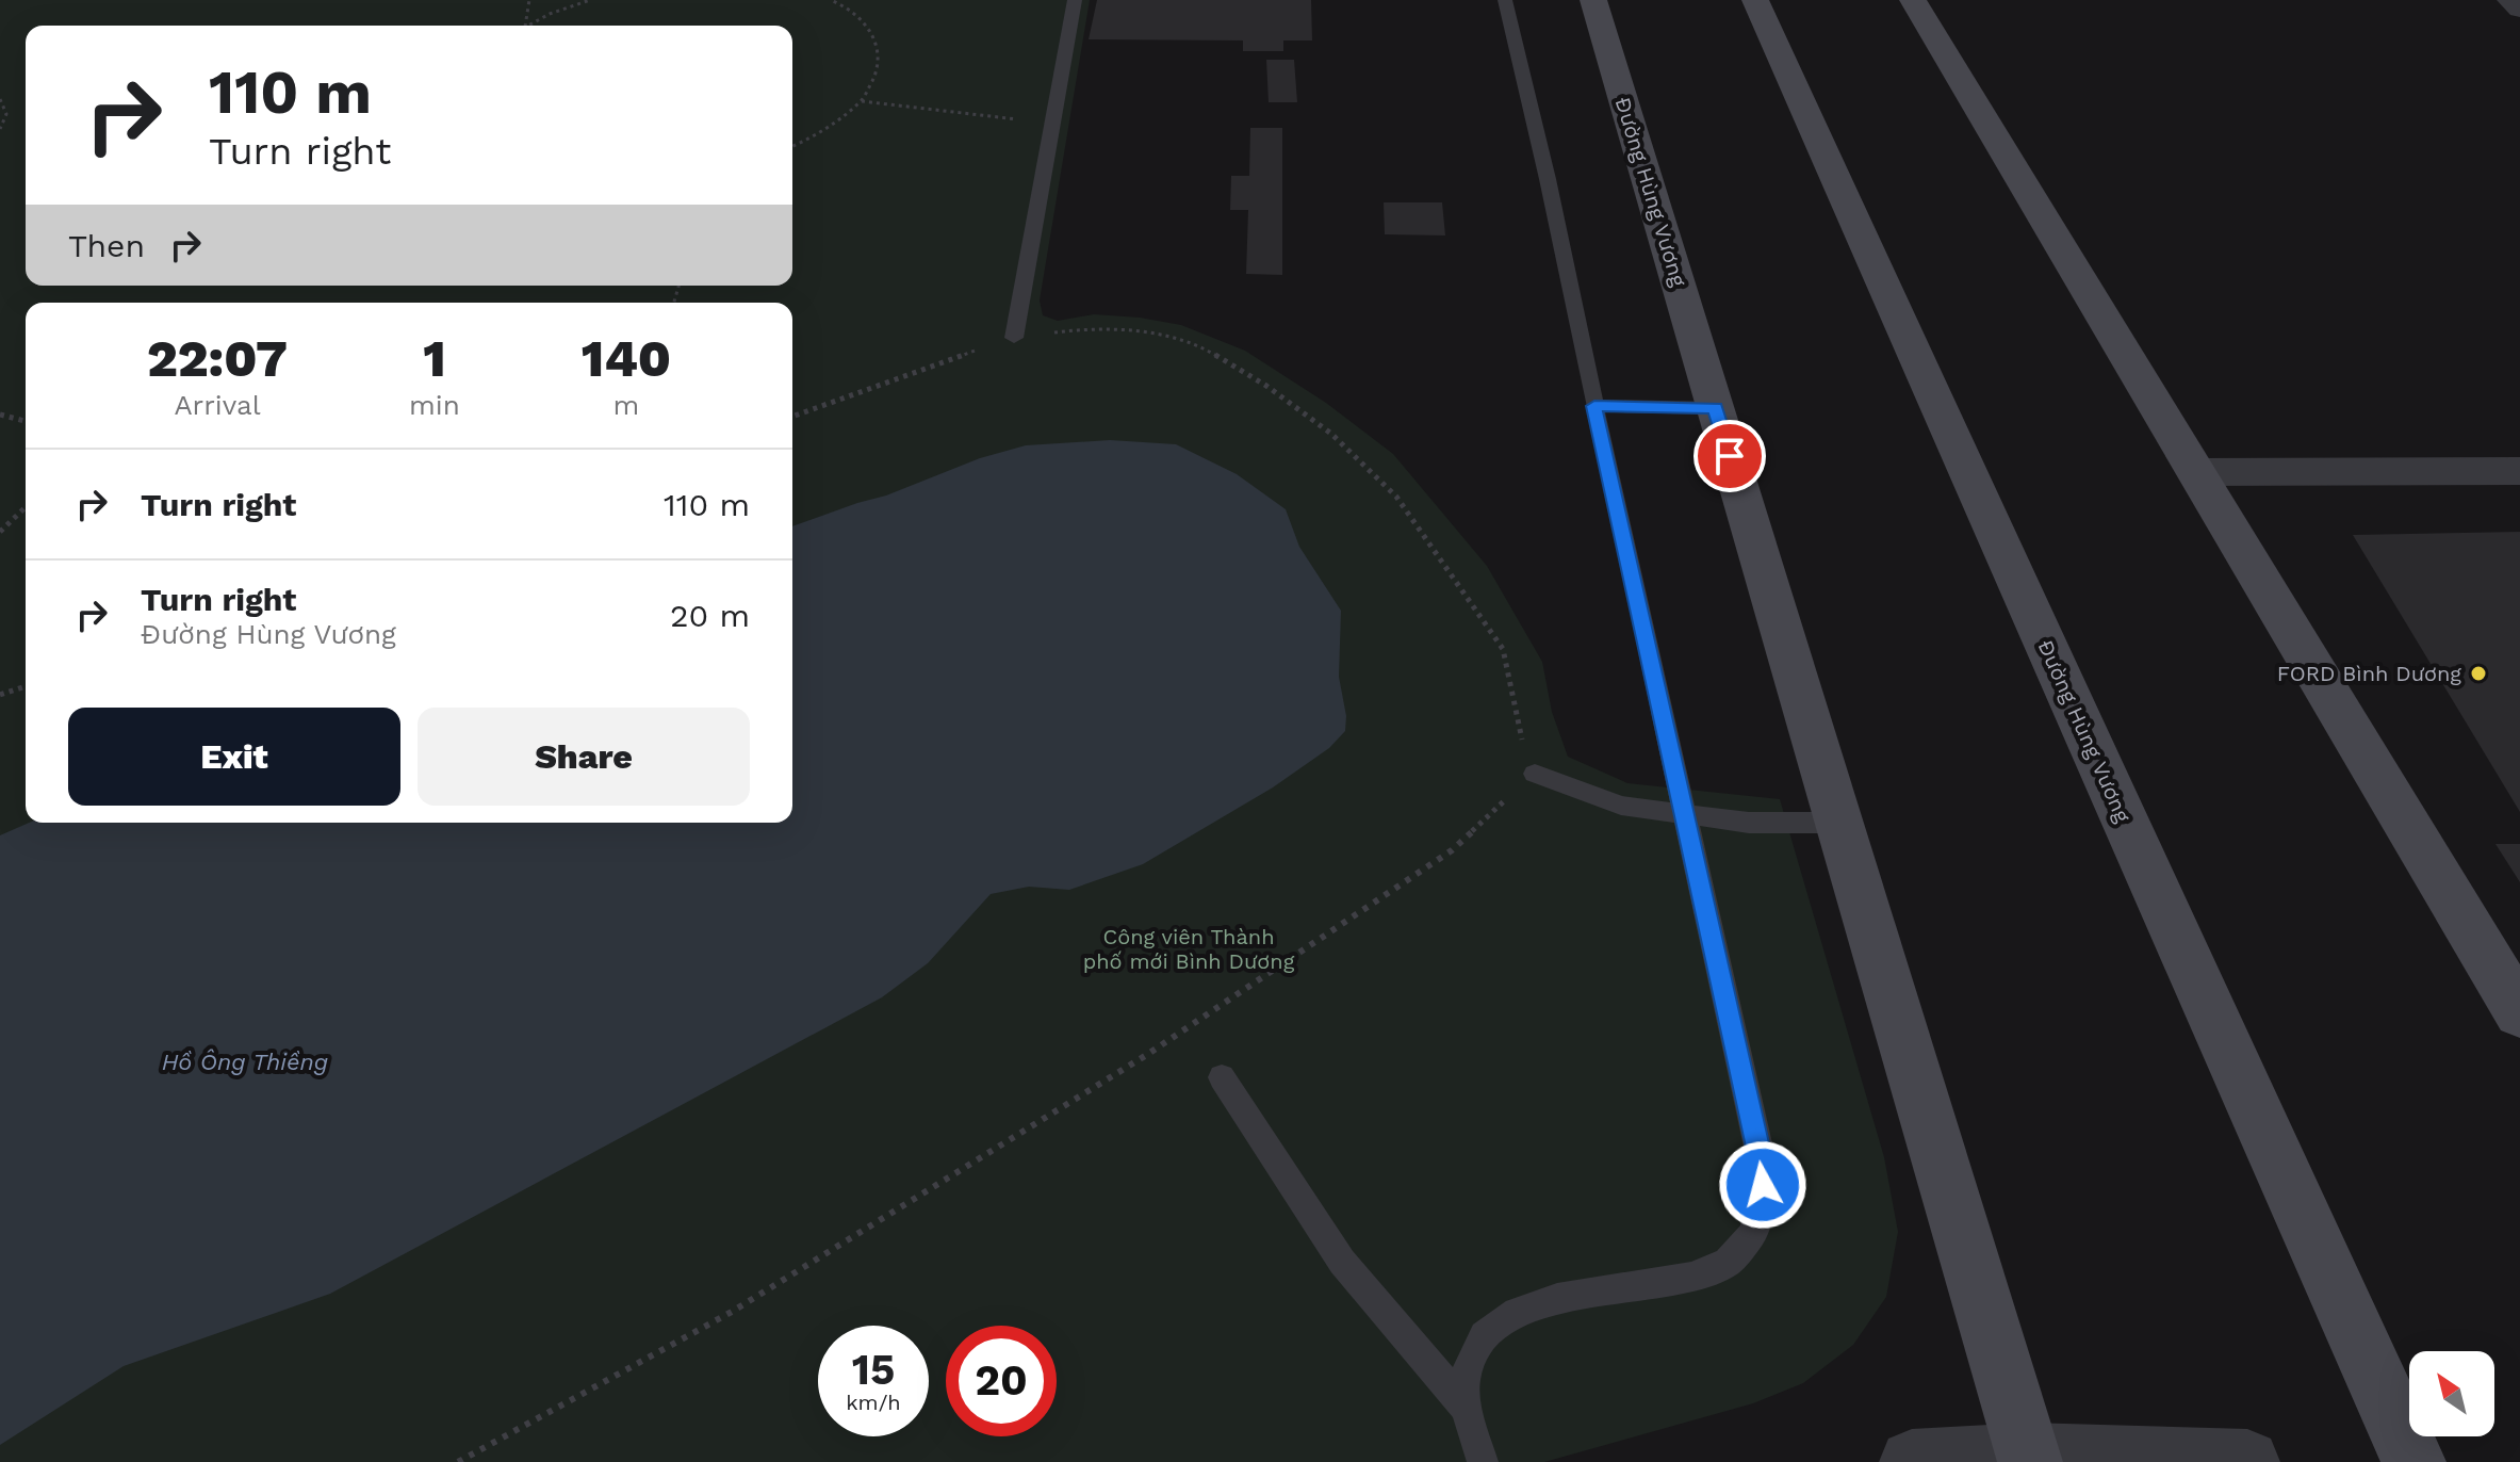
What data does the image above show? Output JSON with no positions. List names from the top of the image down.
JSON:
{
  "streets": {
    "main road": ["Đường Hùng Vương"]
  },
  "water": ["Hồ Ông Thiềng"],
  "parks": ["Công viên Thành phố mới Bình Dương"],
  "places": ["FORD Bình Dương"],
  "north": "top left",
  "page": {
    "turn": ["110 m", "Turn right"],
    "then": "Then",
    "eta": [
      "22:07",
      "Arrival",
      "1",
      "min",
      "140",
      "m"
    ],
    "list": [
      {
        "name": "Turn right",
        "value": "110 m"
      },
      {
        "name": "Turn right",
        "note": "Đường Hùng Vương",
        "value": "20 m"
      }
    ],
    "buttons": ["Exit", "Share"],
    "speed": "15 km/h",
    "limit": "20"
  }
}
